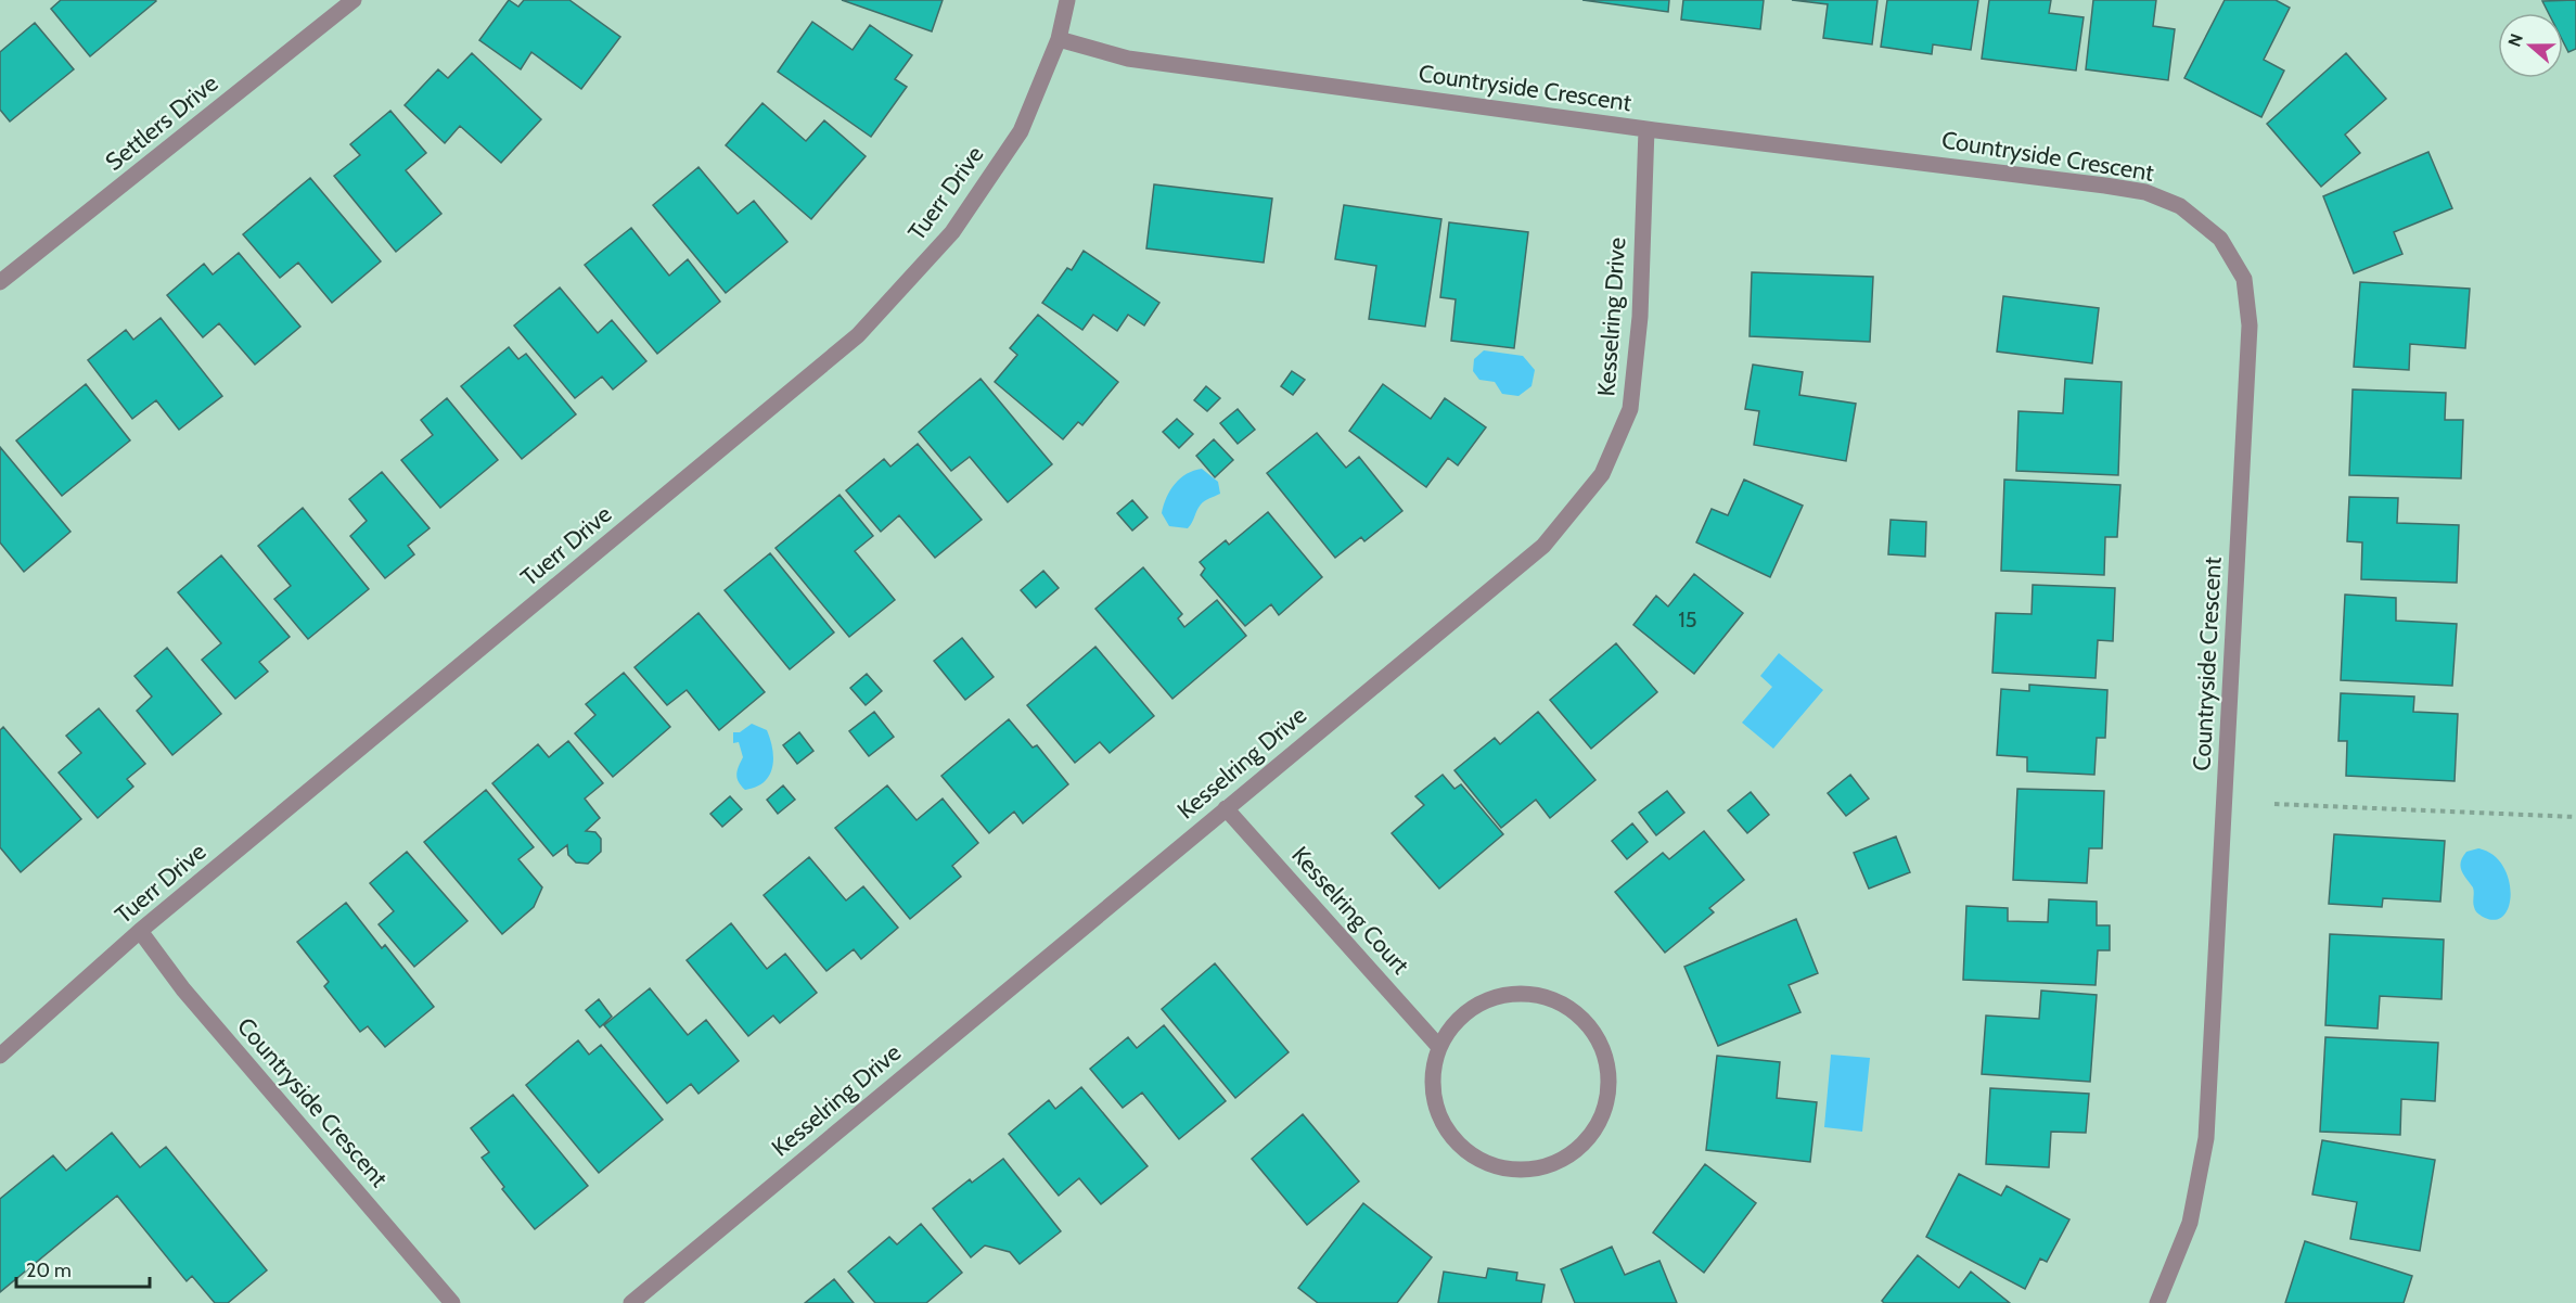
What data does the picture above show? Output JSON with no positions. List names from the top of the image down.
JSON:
{
  "streets": {
    "street": [
      "Countryside Crescent",
      "Settlers Drive",
      "Tuerr Drive",
      "Kesselring Drive",
      "Kesselring Court"
    ]
  },
  "crossings": [
    ["Countryside Crescent", "Tuerr Drive"],
    ["Countryside Crescent", "Kesselring Drive"],
    ["Kesselring Drive", "Kesselring Court"]
  ],
  "house_numbers": ["15"],
  "scale_bar": "20 m",
  "north": "left"
}
